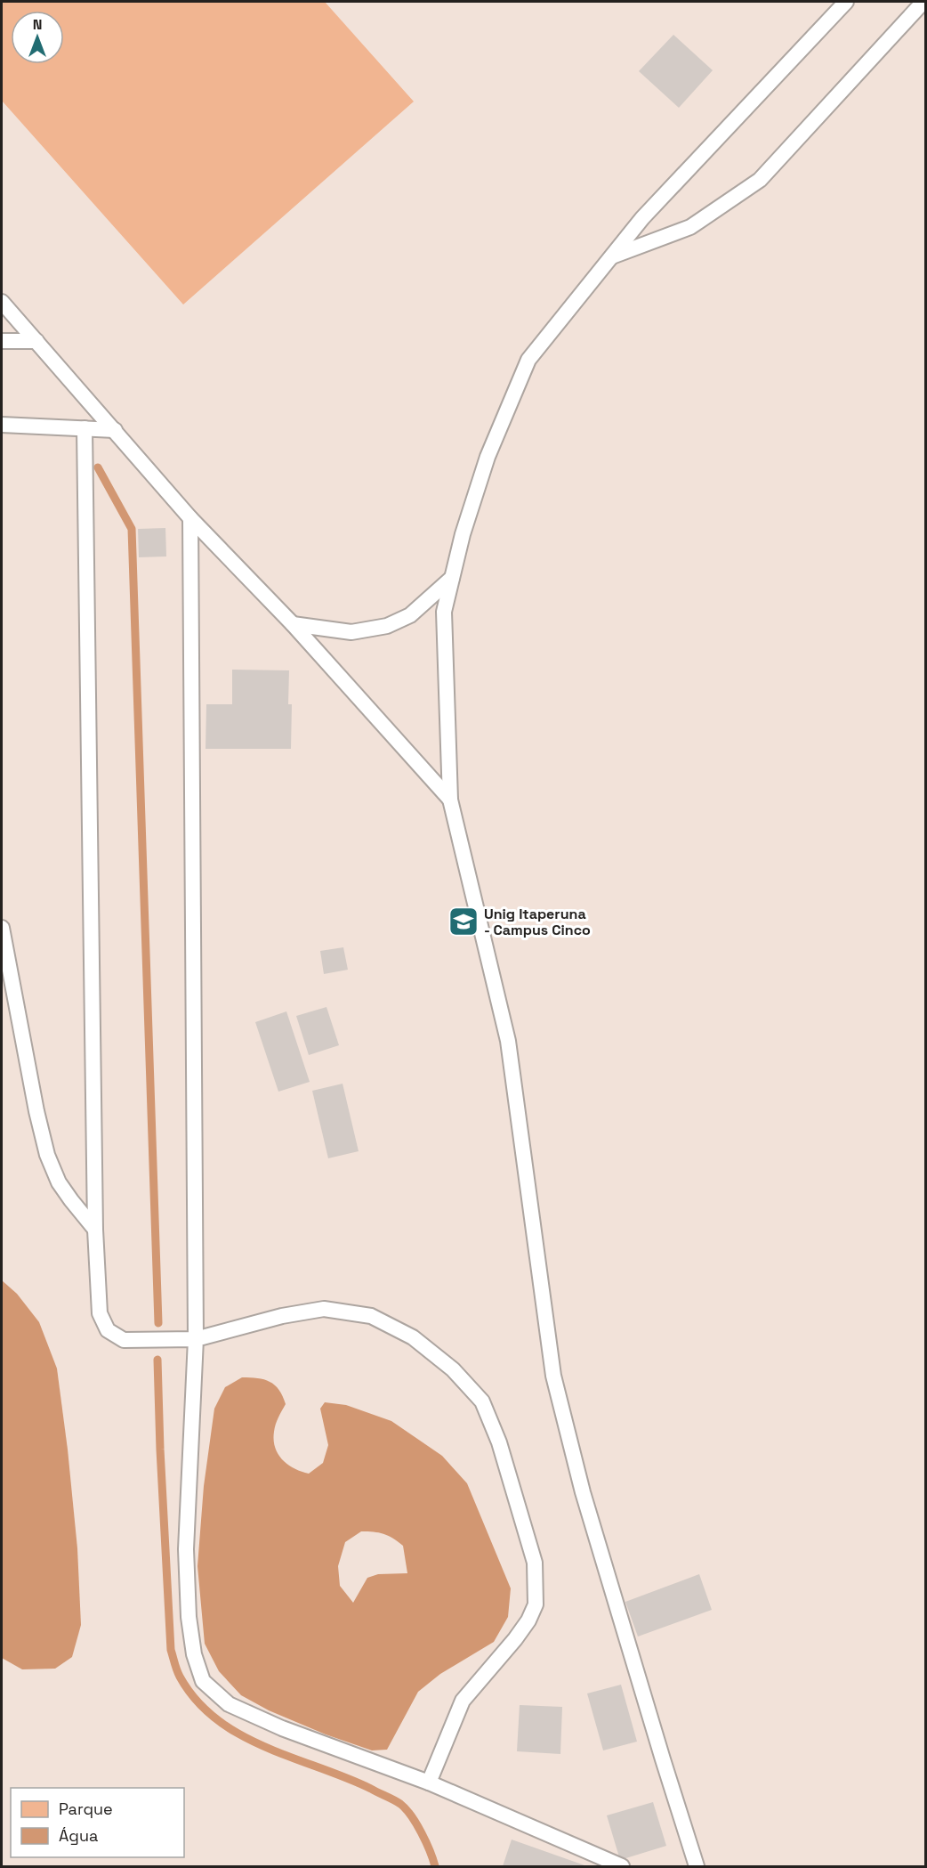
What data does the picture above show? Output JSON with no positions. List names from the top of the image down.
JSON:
{
  "places": {
    "school or university": ["Unig Itaperuna - Campus Cinco"]
  },
  "legend": ["Parque", "Água"],
  "north": "top"
}
